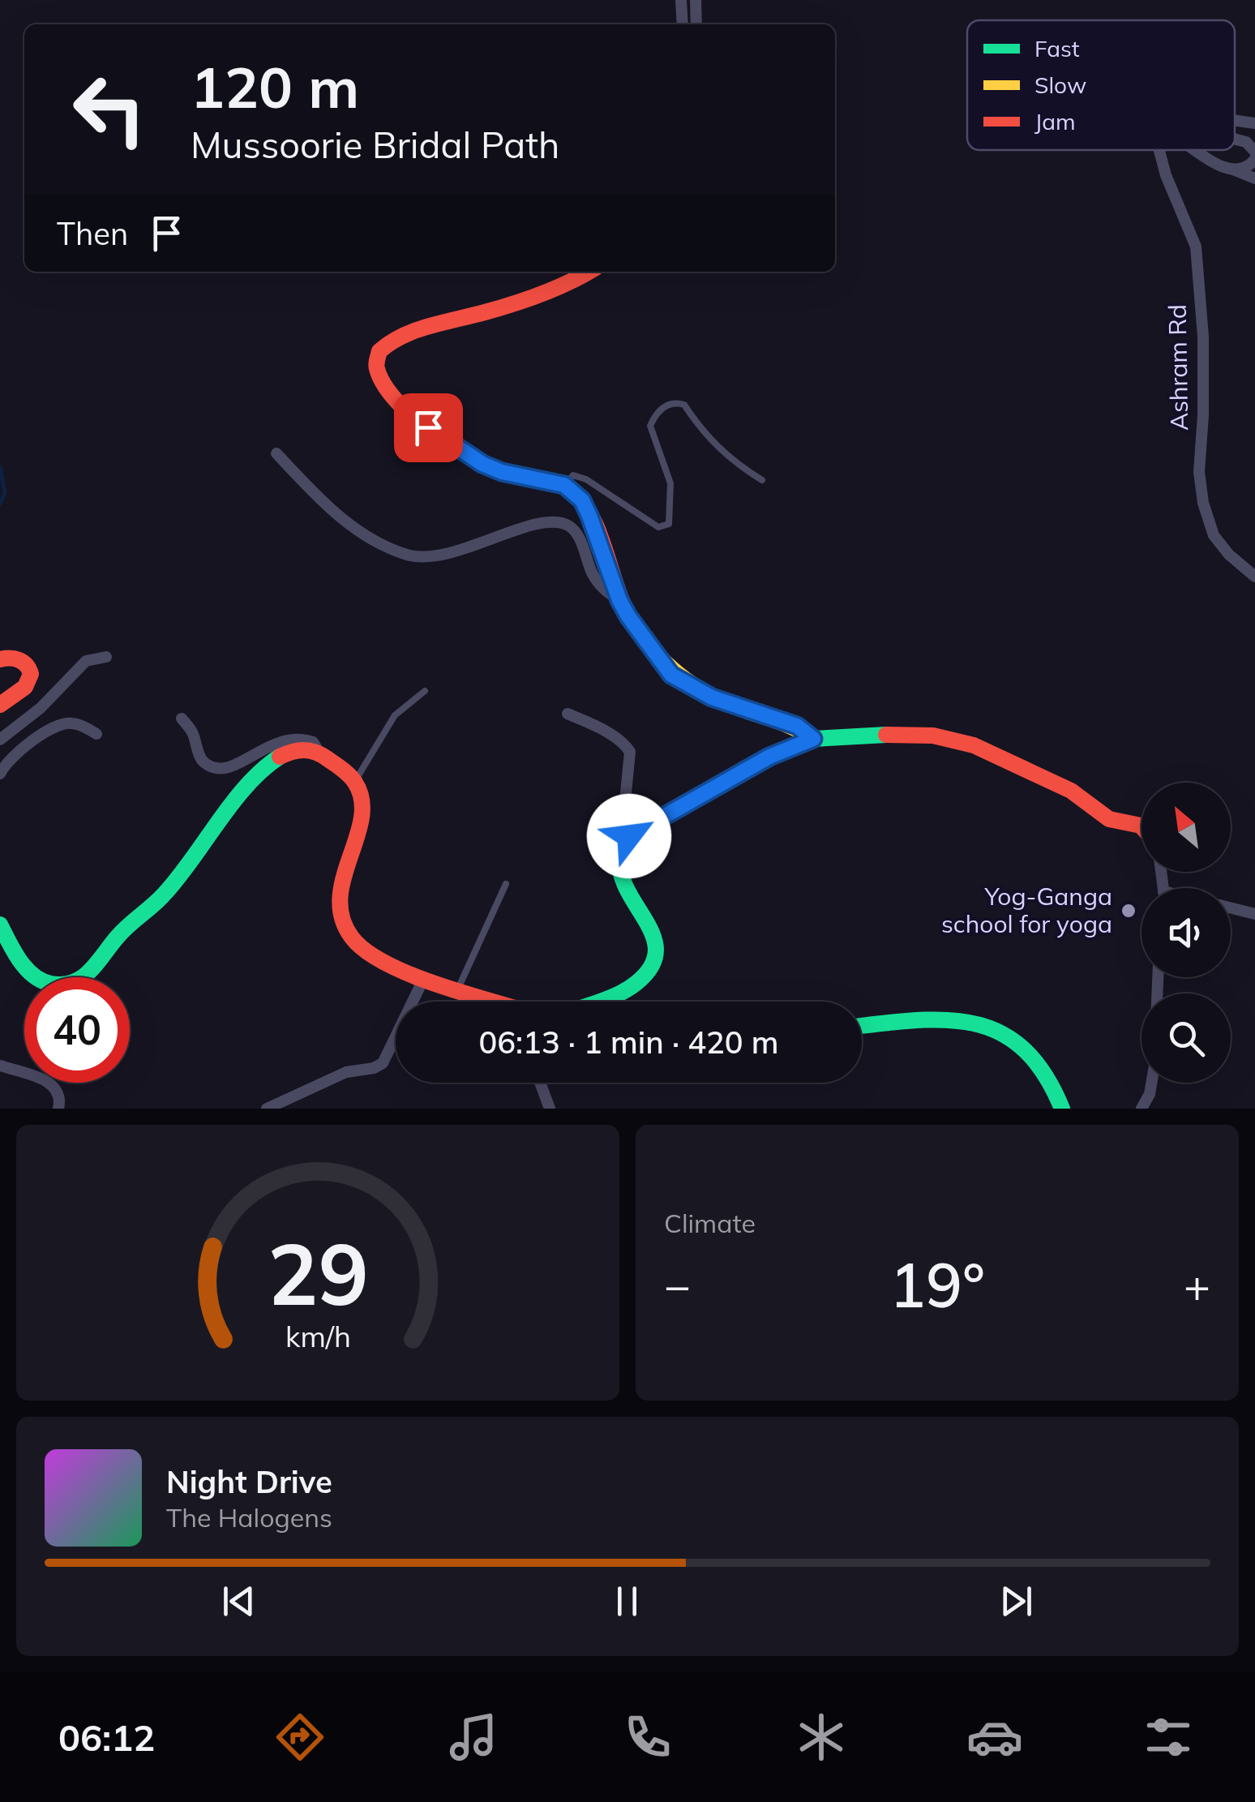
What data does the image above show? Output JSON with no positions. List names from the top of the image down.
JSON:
{
  "streets": {
    "street": ["Ashram Rd"]
  },
  "places": ["Yog-Ganga school for yoga"],
  "legend": ["Fast", "Slow", "Jam"],
  "north": "top left",
  "page": {
    "turn": ["120 m", "Mussoorie Bridal Path"],
    "then": "Then",
    "limit": "40",
    "trip": "06:13 · 1 min · 420 m",
    "tile": "Climate",
    "heat": ["−", "19°", "+"],
    "song": ["Night Drive", "The Halogens"],
    "tabs": "06:12",
    "gauge": ["29", "km/h"]
  }
}
